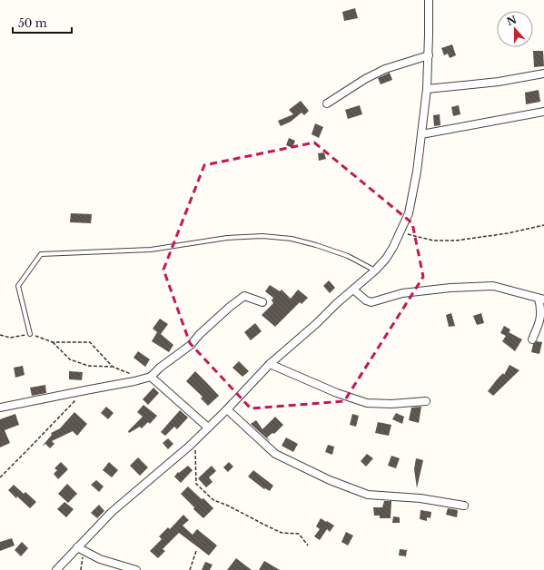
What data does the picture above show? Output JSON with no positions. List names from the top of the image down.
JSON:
{
  "scale_bar": "50 m",
  "north": "top"
}
